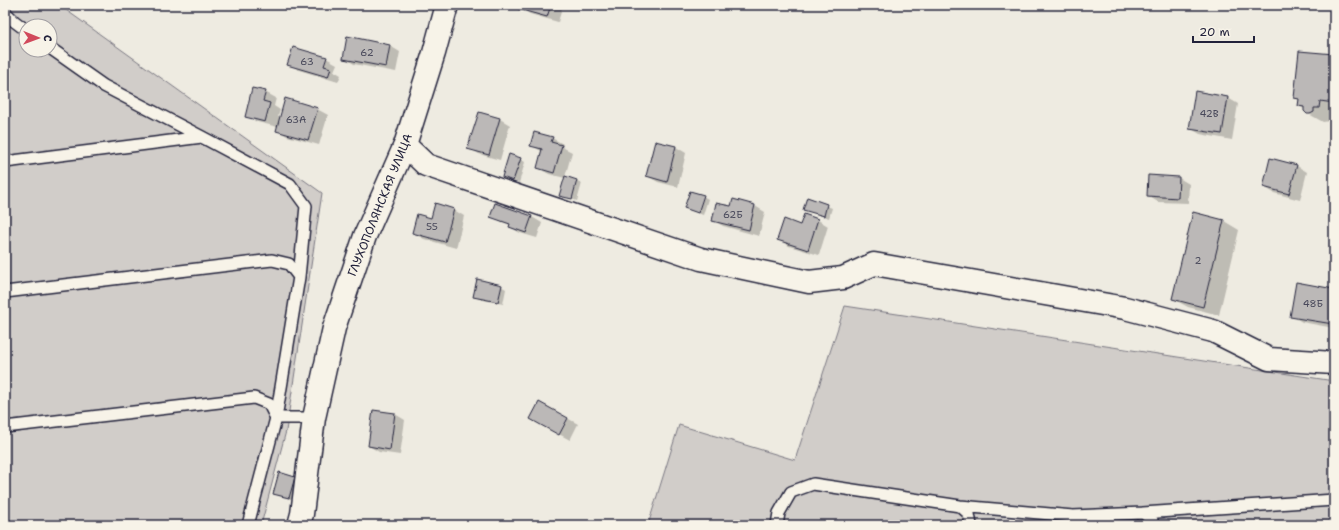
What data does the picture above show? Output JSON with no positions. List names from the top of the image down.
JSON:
{
  "streets": {
    "street": ["ГЛУХОПОЛЯНСКАЯ УЛИЦА"]
  },
  "house_numbers": [
    "62",
    "63",
    "42В",
    "63А",
    "62Б",
    "55",
    "2",
    "48Б"
  ],
  "scale_bar": "20 m",
  "north": "right"
}
